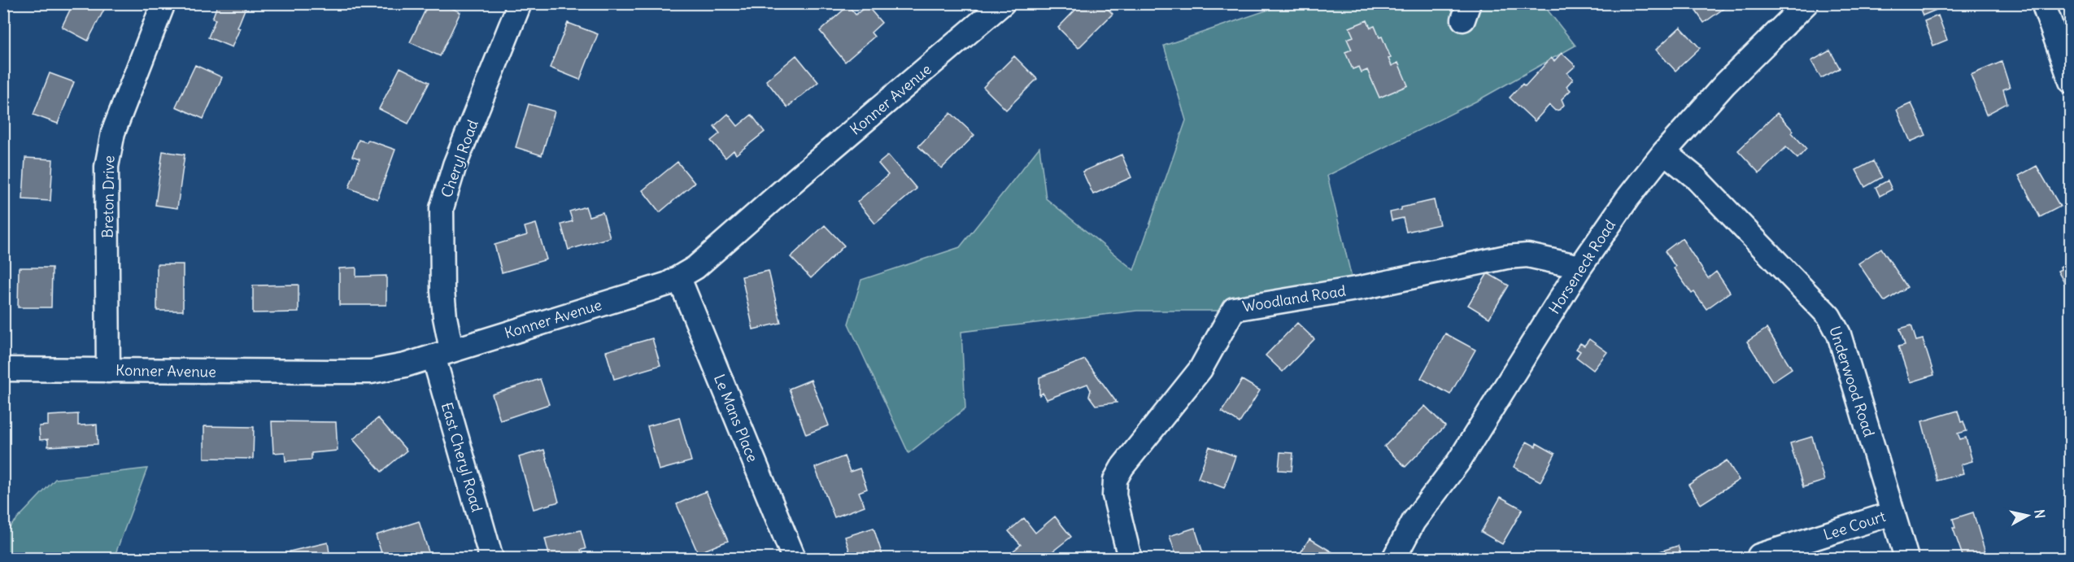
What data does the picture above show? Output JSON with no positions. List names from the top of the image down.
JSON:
{
  "streets": {
    "street": [
      "Konner Avenue",
      "Cheryl Road",
      "Breton Drive",
      "Horseneck Road",
      "Woodland Road",
      "Underwood Road",
      "Le Mans Place",
      "East Cheryl Road",
      "Lee Court"
    ]
  },
  "crossings": [
    ["Konner Avenue", "Cheryl Road"],
    ["Konner Avenue", "Breton Drive"],
    ["Konner Avenue", "Le Mans Place"],
    ["Konner Avenue", "East Cheryl Road"],
    ["Cheryl Road", "East Cheryl Road"],
    ["Horseneck Road", "Woodland Road"],
    ["Horseneck Road", "Underwood Road"],
    ["Underwood Road", "Lee Court"]
  ],
  "north": "right"
}
